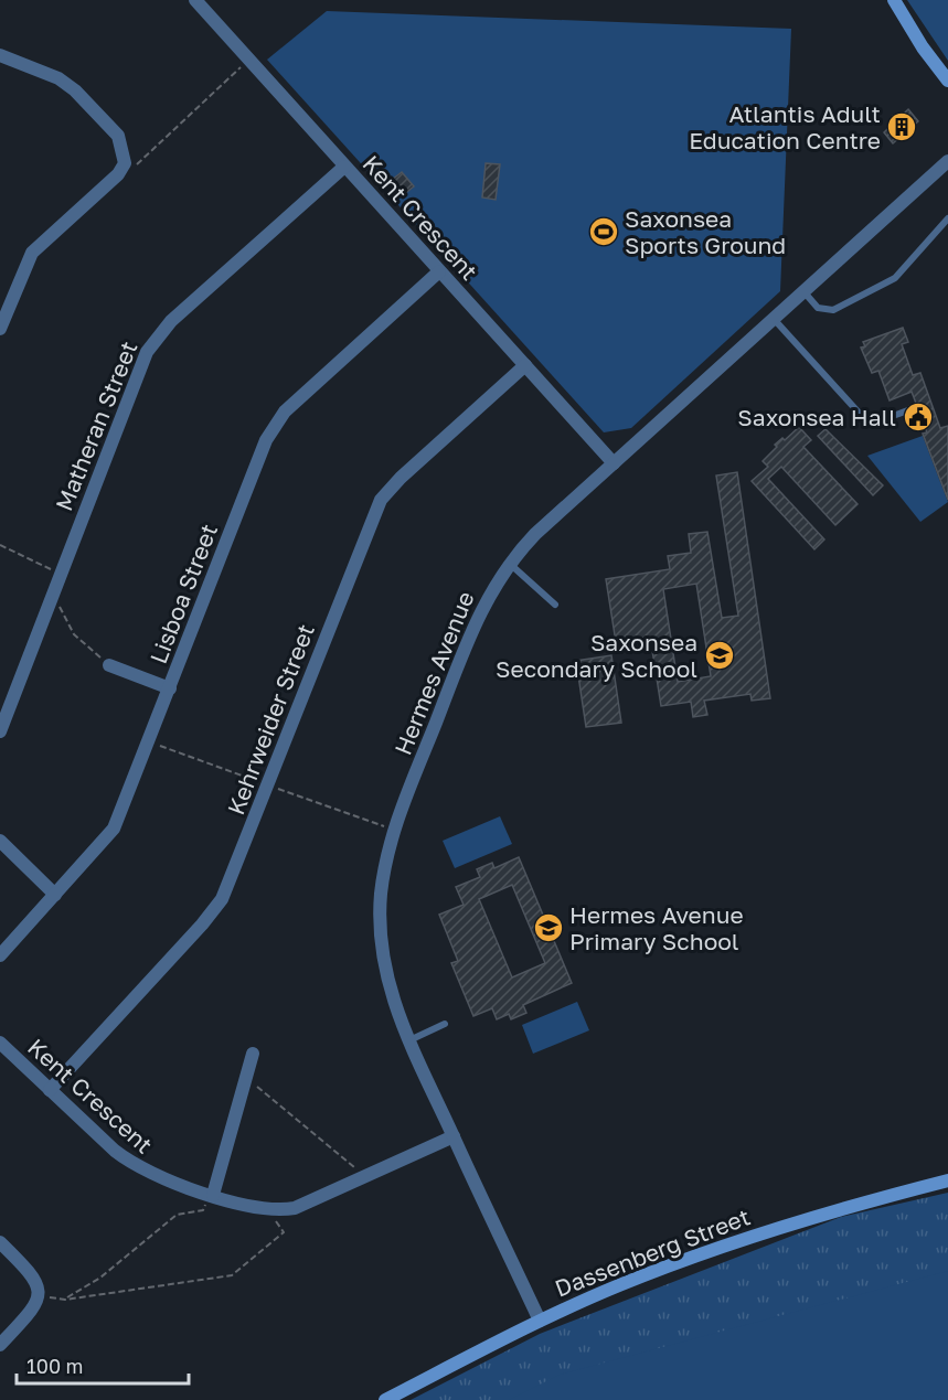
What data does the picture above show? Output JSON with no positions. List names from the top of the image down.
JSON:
{
  "streets": {
    "main road": ["Dassenberg Street"],
    "street": [
      "Kent Crescent",
      "Matheran Street",
      "Lisboa Street",
      "Hermes Avenue",
      "Kehrweider Street"
    ]
  },
  "crossings": [
    ["Kent Crescent", "Matheran Street"],
    ["Kent Crescent", "Lisboa Street"],
    ["Kent Crescent", "Hermes Avenue"],
    ["Kent Crescent", "Kehrweider Street"],
    ["Hermes Avenue", "Dassenberg Street"]
  ],
  "places": {
    "building": ["Atlantis Adult Education Centre"],
    "sports": ["Saxonsea Sports Ground"],
    "public building": ["Saxonsea Hall"],
    "school or university": ["Saxonsea Secondary School", "Hermes Avenue Primary School"]
  },
  "scale_bar": "100 m"
}
